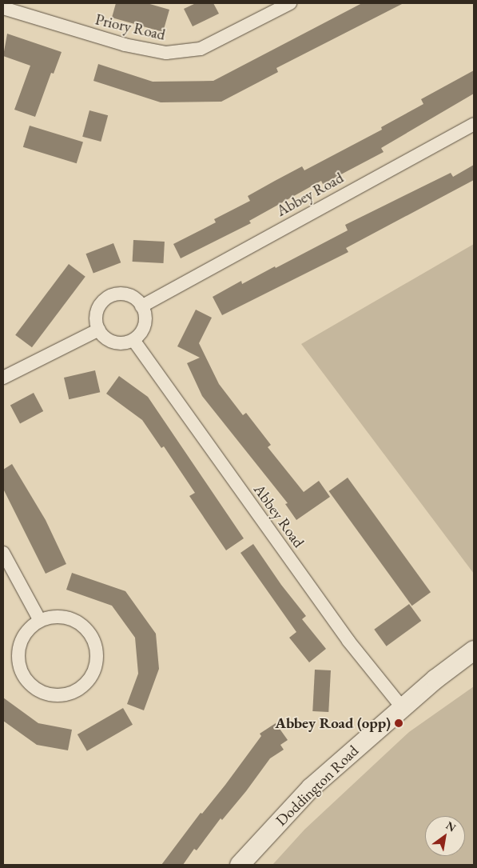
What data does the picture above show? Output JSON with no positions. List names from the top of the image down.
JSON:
{
  "streets": {
    "street": ["Priory Road", "Abbey Road", "Doddington Road"]
  },
  "crossings": [
    ["Abbey Road", "Doddington Road"]
  ],
  "places": ["Abbey Road (opp)"],
  "north": "top right"
}
